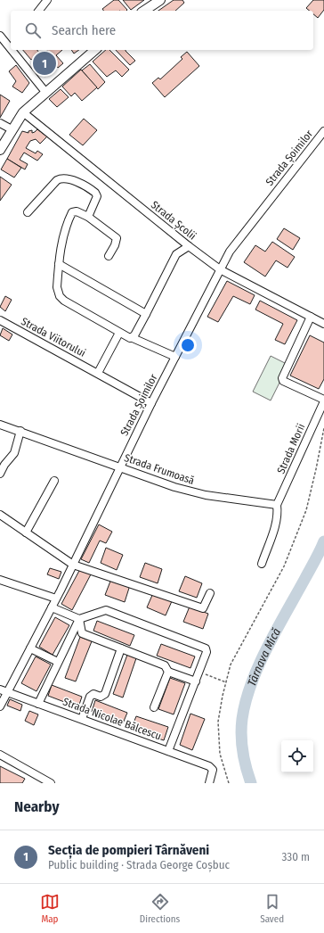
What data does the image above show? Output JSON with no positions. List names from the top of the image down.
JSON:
{
  "streets": {
    "street": [
      "Strada Șoimilor",
      "Strada Școlii",
      "Strada Viitorului",
      "Strada Morii",
      "Strada Frumoasă",
      "Strada Nicolae Bălcescu"
    ]
  },
  "crossings": [
    ["Strada Șoimilor", "Strada Școlii"],
    ["Strada Șoimilor", "Strada Viitorului"],
    ["Strada Șoimilor", "Strada Frumoasă"],
    ["Strada Șoimilor", "Strada Nicolae Bălcescu"],
    ["Strada Morii", "Strada Frumoasă"]
  ],
  "water": ["Târnava Mică"],
  "page": {
    "search": "Search here",
    "pins": "1",
    "heading": "Nearby",
    "list": [
      {
        "mark": "1",
        "name": "Secția de pompieri Târnăveni",
        "note": "Public building · Strada George Coșbuc",
        "value": "330 m"
      }
    ],
    "nav": ["Map", "Directions", "Saved"]
  }
}
